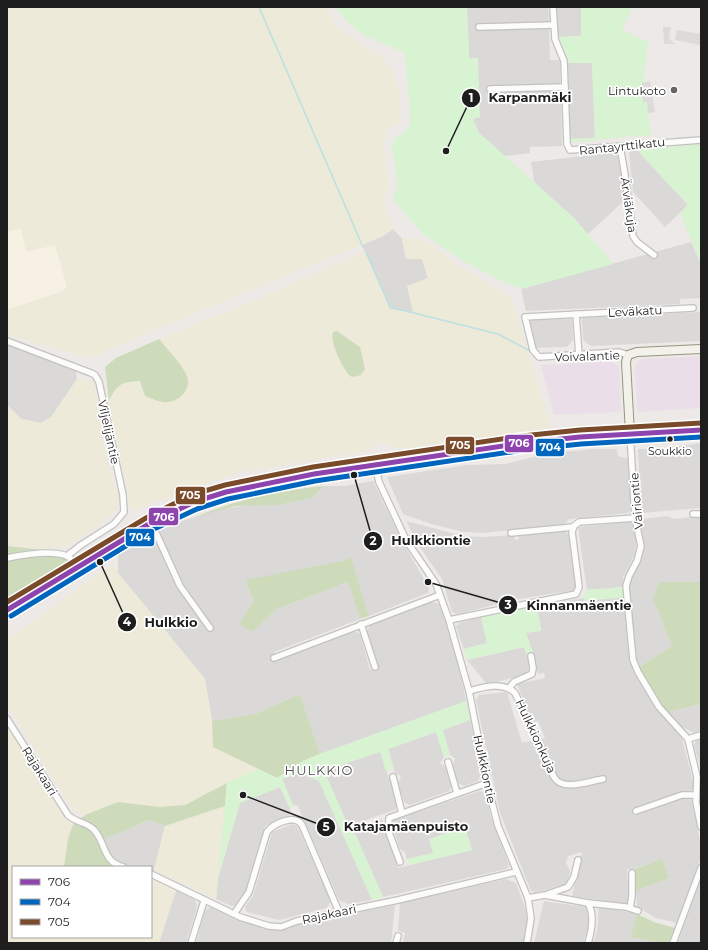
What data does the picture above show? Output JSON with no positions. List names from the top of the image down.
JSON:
{
  "streets": {
    "main road": ["Voivalantie"],
    "street": [
      "Rantayrttikatu",
      "Ärviäkuja",
      "Leväkatu",
      "Viljelijäntie",
      "Vairiontie",
      "Hulkkionkuja",
      "Hulkkiontie",
      "Rajakaari"
    ]
  },
  "crossings": [
    ["Rantayrttikatu", "Ärviäkuja"],
    ["Leväkatu", "Voivalantie"],
    ["Hulkkionkuja", "Hulkkiontie"],
    ["Hulkkiontie", "Rajakaari"]
  ],
  "districts": ["HULKKIO"],
  "places": [
    "Lintukoto",
    "Karpanmäki",
    "Soukkio",
    "Hulkkiontie",
    "Hulkkio",
    "Kinnanmäentie",
    "Katajamäenpuisto"
  ],
  "lines": ["transit line 705", "transit line 706", "transit line 704"],
  "legend": ["706", "704", "705"]
}
